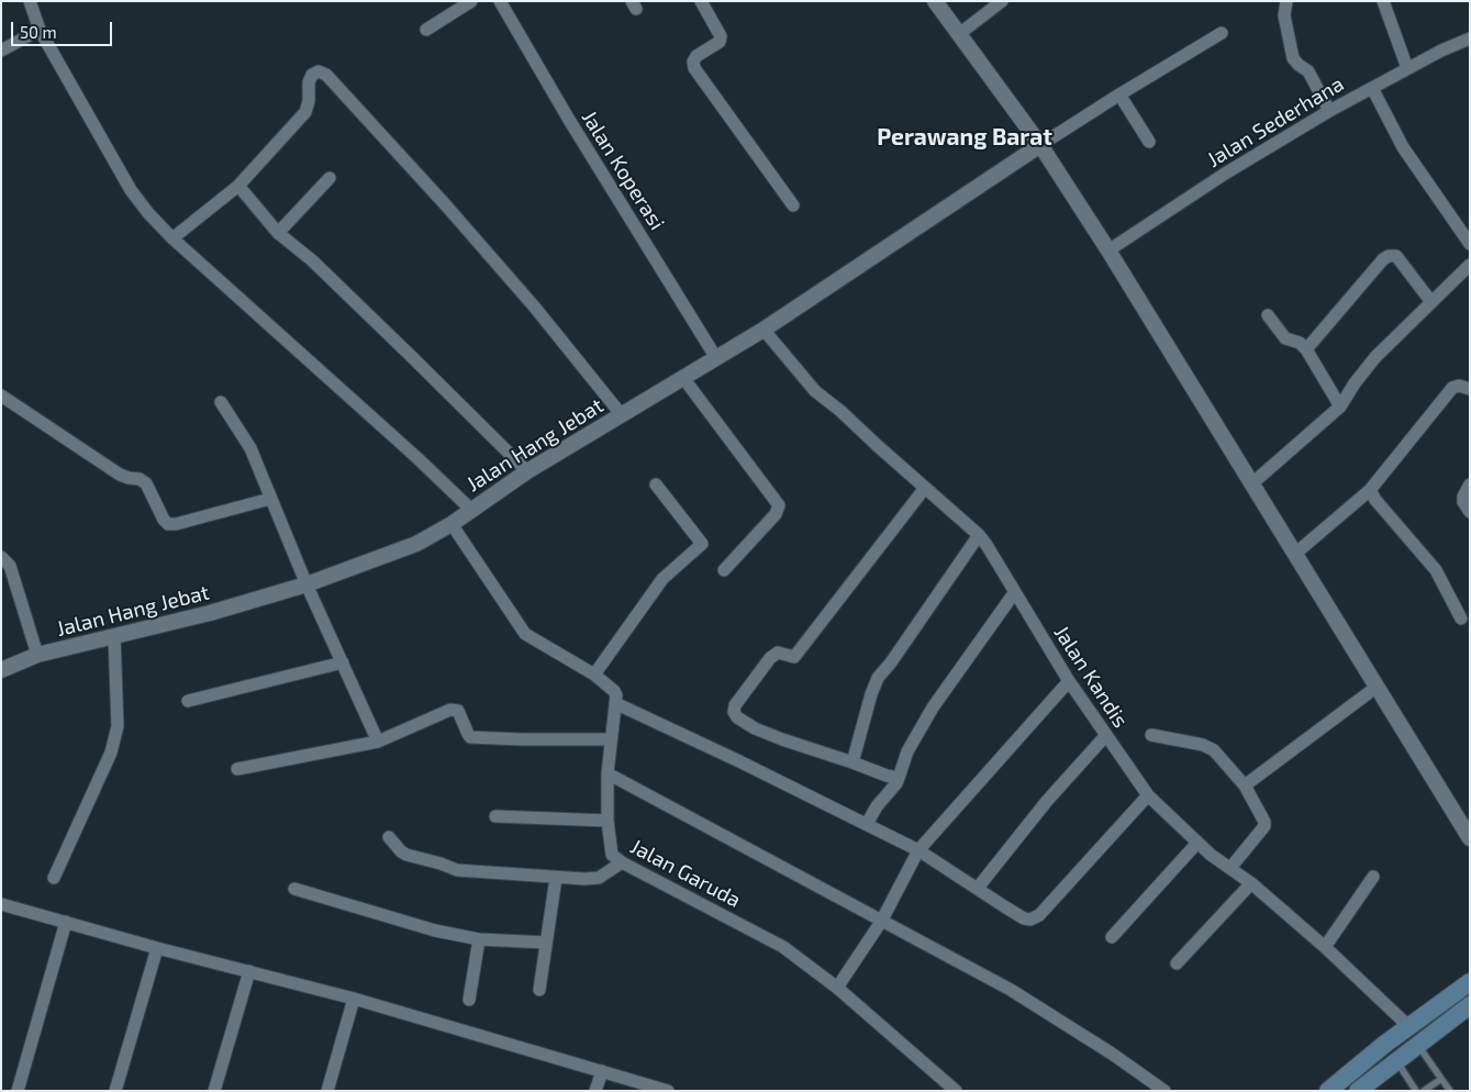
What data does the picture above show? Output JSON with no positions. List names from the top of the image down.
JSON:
{
  "streets": {
    "street": [
      "Jalan Sederhana",
      "Jalan Koperasi",
      "Jalan Hang Jebat",
      "Jalan Kandis",
      "Jalan Garuda"
    ]
  },
  "crossings": [
    ["Jalan Koperasi", "Jalan Hang Jebat"],
    ["Jalan Hang Jebat", "Jalan Kandis"]
  ],
  "districts": ["Perawang Barat"],
  "scale_bar": "50 m"
}
